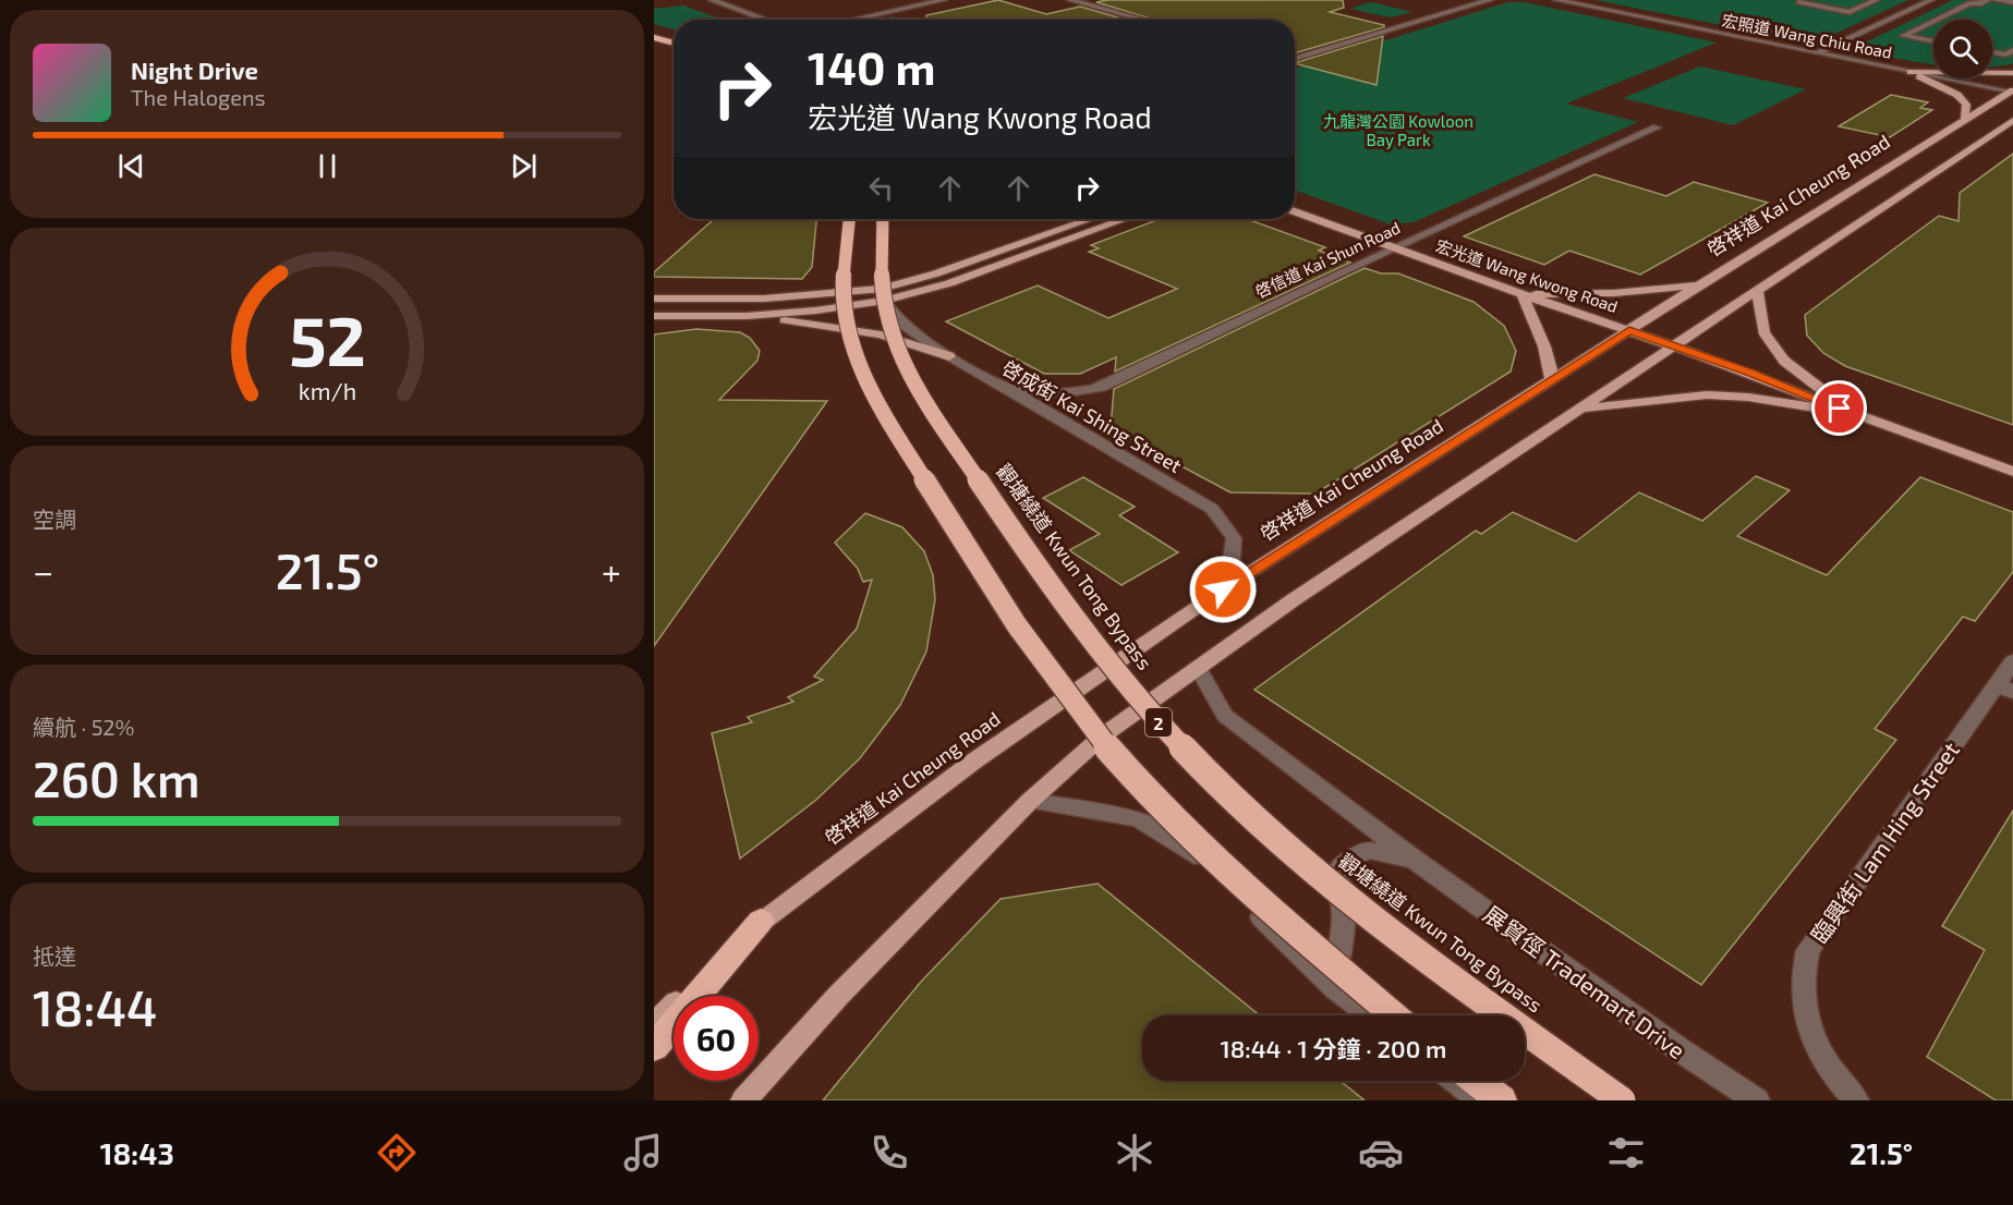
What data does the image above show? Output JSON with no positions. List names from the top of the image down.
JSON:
{
  "streets": {
    "highway": ["觀塘繞道 Kwun Tong Bypass", "2"],
    "main road": ["啓祥道 Kai Cheung Road", "宏光道 Wang Kwong Road"],
    "street": [
      "宏照道 Wang Chiu Road",
      "啓信道 Kai Shun Road",
      "啓成街 Kai Shing Street",
      "臨興街 Lam Hing Street",
      "展貿徑 Trademart Drive"
    ]
  },
  "crossings": [
    ["宏照道 Wang Chiu Road", "啓祥道 Kai Cheung Road"],
    ["啓祥道 Kai Cheung Road", "宏光道 Wang Kwong Road"],
    ["啓祥道 Kai Cheung Road", "啓成街 Kai Shing Street"],
    ["啓信道 Kai Shun Road", "宏光道 Wang Kwong Road"],
    ["啓信道 Kai Shun Road", "啓成街 Kai Shing Street"]
  ],
  "parks": ["九龍灣公園 Kowloon Bay Park"],
  "page": {
    "turn": ["140 m", "宏光道 Wang Kwong Road"],
    "song": ["Night Drive", "The Halogens"],
    "tile": [
      "空調",
      ["續航 · 52%", "260 km"],
      ["抵達", "18:44"]
    ],
    "heat": ["−", "21.5°", "+"],
    "limit": "60",
    "trip": "18:44 · 1 分鐘 · 200 m",
    "tabs": ["18:43", "21.5°"],
    "gauge": ["52", "km/h"]
  }
}
